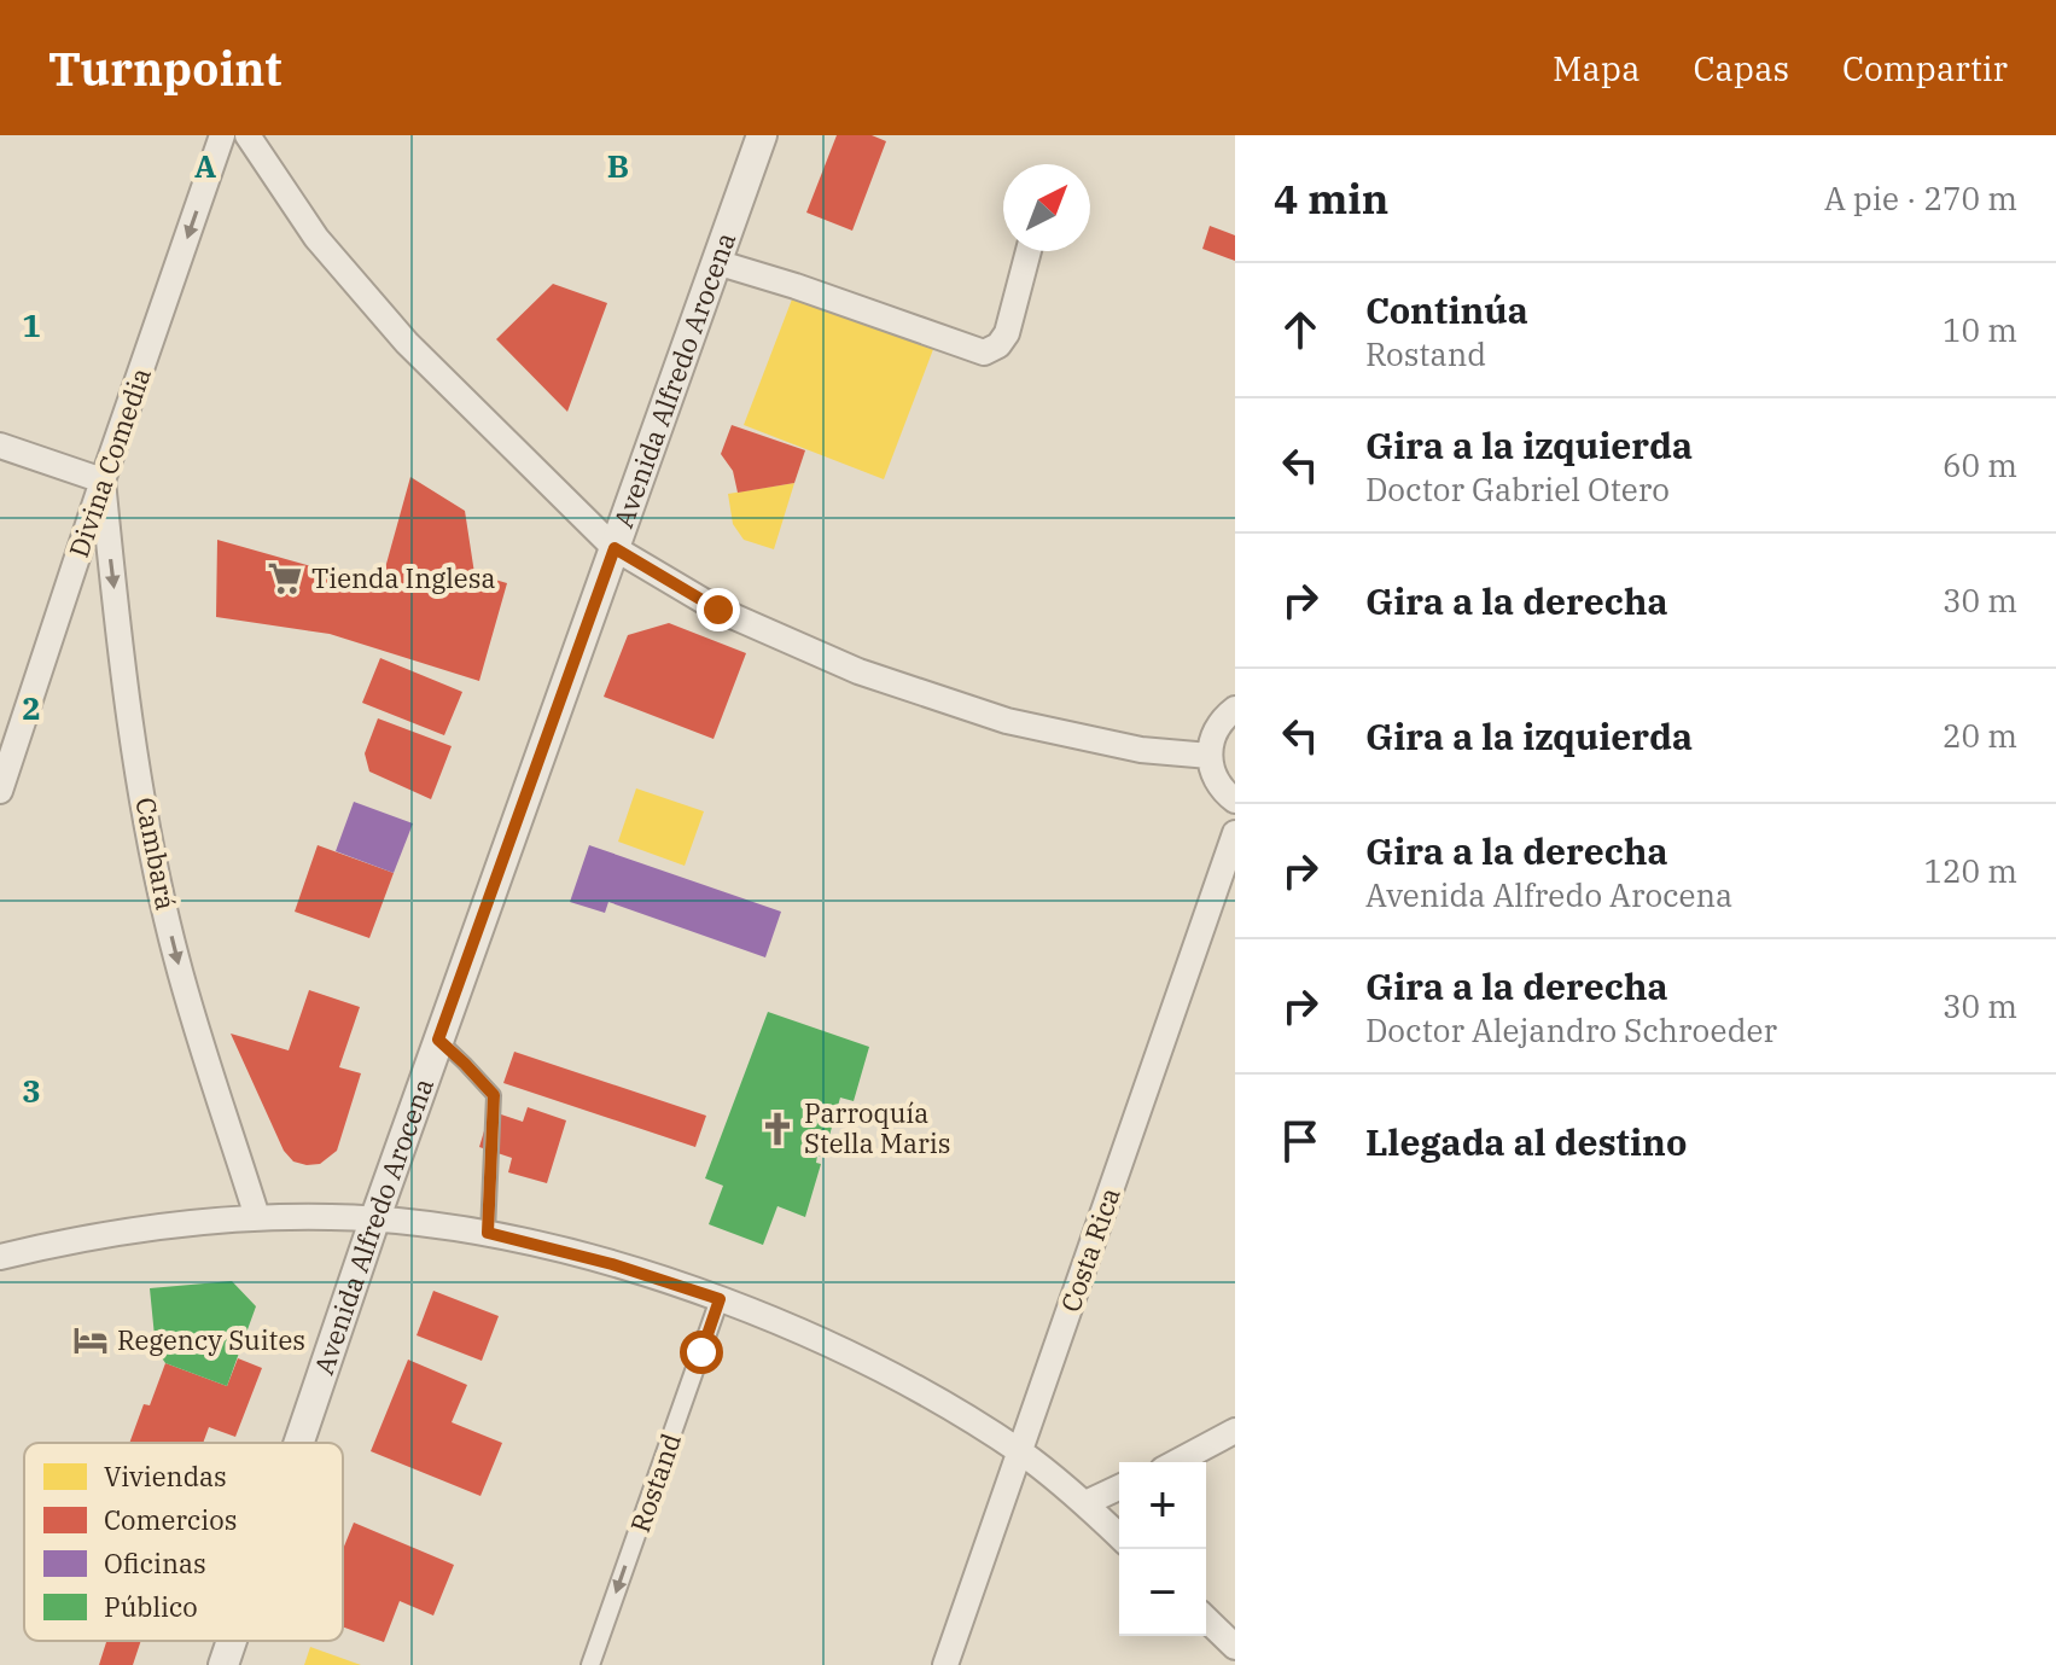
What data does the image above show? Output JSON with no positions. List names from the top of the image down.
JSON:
{
  "streets": {
    "street": [
      "Avenida Alfredo Arocena",
      "Divina Comedia",
      "Cambará",
      "Costa Rica",
      "Rostand"
    ]
  },
  "crossings": [
    ["Divina Comedia", "Cambará"]
  ],
  "one_way": ["Divina Comedia", "Cambará", "Rostand"],
  "places": {
    "supermarket": ["Tienda Inglesa"],
    "church": ["Parroquía Stella Maris"],
    "hotel": ["Regency Suites"]
  },
  "legend": [
    "Viviendas",
    "Comercios",
    "Oficinas",
    "Público"
  ],
  "north": "top right",
  "page": {
    "header": "Turnpoint",
    "nav": ["Mapa", "Capas", "Compartir"],
    "heading": ["4 min", "A pie · 270 m"],
    "list": [
      ["Continúa", "Rostand", "10 m"],
      ["Gira a la izquierda", "Doctor Gabriel Otero", "60 m"],
      ["Gira a la derecha", "30 m"],
      ["Gira a la izquierda", "20 m"],
      ["Gira a la derecha", "Avenida Alfredo Arocena", "120 m"],
      ["Gira a la derecha", "Doctor Alejandro Schroeder", "30 m"],
      "Llegada al destino"
    ],
    "map_buttons": ["+", "−"]
  },
  "grid": {
    "columns": ["A", "B"],
    "rows": ["1", "2", "3"]
  }
}
